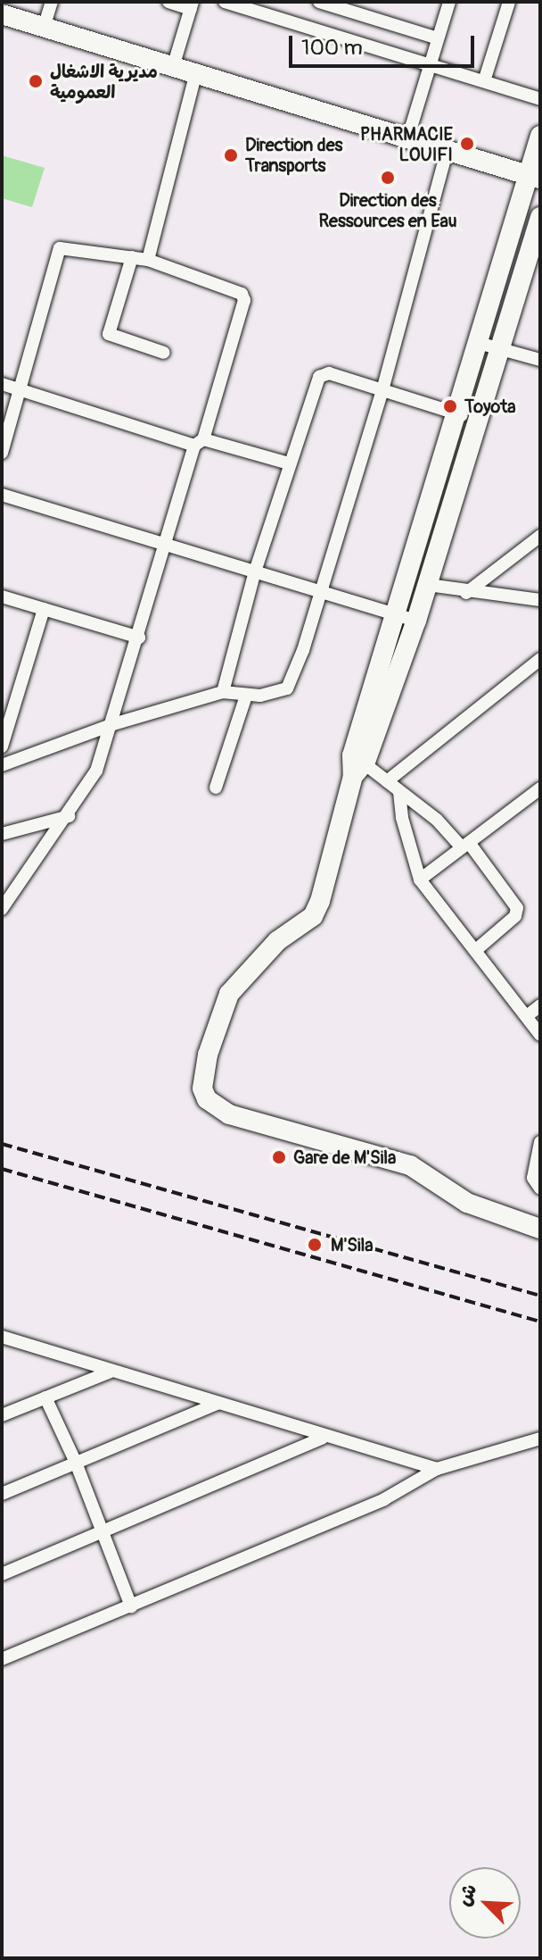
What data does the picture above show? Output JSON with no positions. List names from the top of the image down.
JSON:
{
  "places": [
    "مديرية الاشغال العمومية",
    "PHARMACIE LOUIFI",
    "Direction des Transports",
    "Direction des Ressources en Eau",
    "Toyota",
    "Gare de M'Sila",
    "M'Sila"
  ],
  "scale_bar": "100 m",
  "north": "top left"
}
